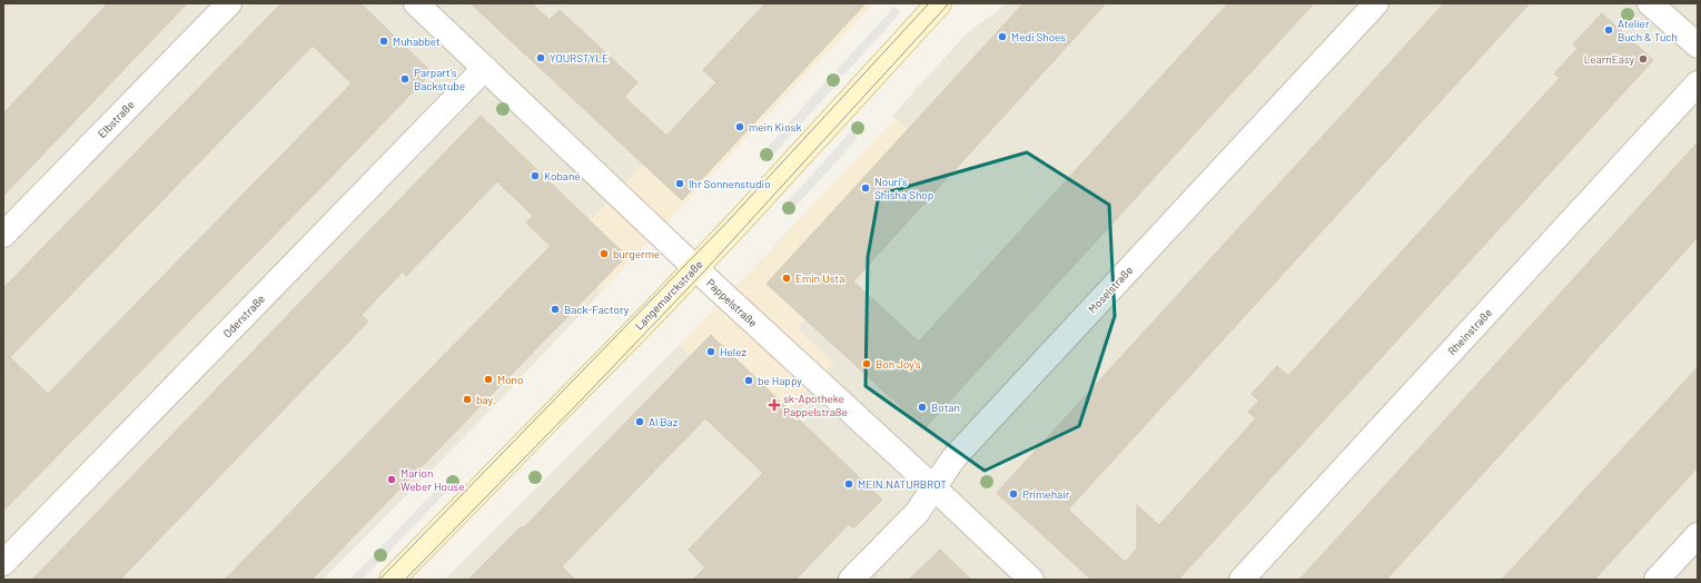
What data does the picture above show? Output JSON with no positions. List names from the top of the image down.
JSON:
{
  "streets": {
    "main road": ["Langemarckstraße"],
    "street": [
      "Elbstraße",
      "Moselstraße",
      "Pappelstraße",
      "Oderstraße",
      "Rheinstraße"
    ]
  },
  "crossings": [
    ["Moselstraße", "Pappelstraße"],
    ["Langemarckstraße", "Pappelstraße"],
    ["Pappelstraße", "Oderstraße"]
  ],
  "places": {
    "other": [
      "Atelier Buch & Tuch",
      "Medi Shoes",
      "Muhabbet",
      "YOURSTYLE",
      "LearnEasy",
      "Parpart's Backstube",
      "mein Kiosk",
      "Kobané",
      "Ihr Sonnenstudio",
      "Nouri's Shisha Shop",
      "burgerme",
      "Emin Usta",
      "Back-Factory",
      "Helez",
      "Bon Joy's",
      "Mono",
      "be Happy",
      "bay.",
      "Botan",
      "Al Baz",
      "Marion Weber House",
      "MEIN.NATURBROT",
      "Primehair"
    ],
    "health": ["sk-Apotheke Pappelstraße"]
  }
}
